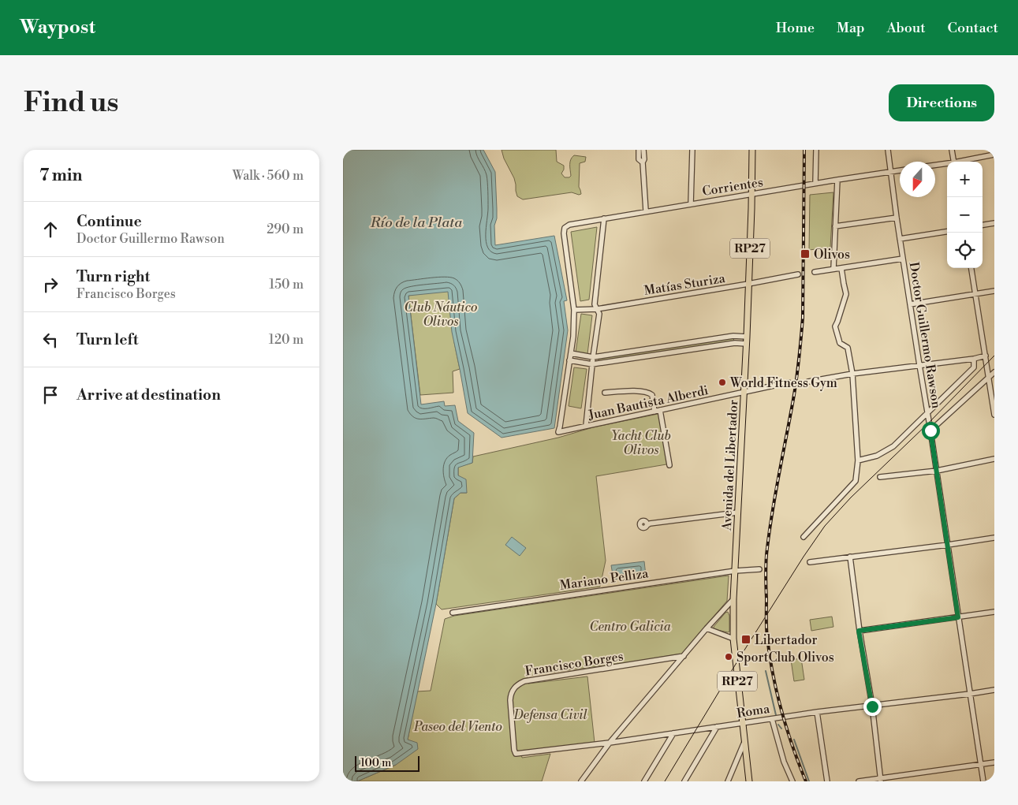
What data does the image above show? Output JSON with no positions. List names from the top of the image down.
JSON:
{
  "streets": {
    "main road": ["RP27", "Avenida del Libertador"],
    "street": [
      "Corrientes",
      "Matías Sturiza",
      "Doctor Guillermo Rawson",
      "Juan Bautista Alberdi",
      "Mariano Pelliza",
      "Francisco Borges",
      "Roma"
    ]
  },
  "crossings": [
    ["Corrientes", "Matías Sturiza"],
    ["Corrientes", "Doctor Guillermo Rawson"],
    ["Corrientes", "Avenida del Libertador"],
    ["Matías Sturiza", "Avenida del Libertador"],
    ["Doctor Guillermo Rawson", "Roma"],
    ["Juan Bautista Alberdi", "Avenida del Libertador"],
    ["Avenida del Libertador", "Mariano Pelliza"],
    ["Avenida del Libertador", "Roma"],
    ["Francisco Borges", "Roma"]
  ],
  "water": ["Río de la Plata"],
  "parks": [
    "Club Náutico Olivos",
    "Yacht Club Olivos",
    "Centro Galicia",
    "Defensa Civil",
    "Paseo del Viento"
  ],
  "places": {
    "transit": ["Olivos", "Libertador"],
    "other": ["World Fitness Gym", "SportClub Olivos"]
  },
  "scale_bar": "100 m",
  "north": "bottom",
  "page": {
    "header": "Waypost",
    "nav": [
      "Home",
      "Map",
      "About",
      "Contact"
    ],
    "buttons": "Directions",
    "title": "Find us",
    "heading": ["7 min", "Walk · 560 m"],
    "map_buttons": ["+", "−"],
    "list": [
      ["Continue", "Doctor Guillermo Rawson", "290 m"],
      ["Turn right", "Francisco Borges", "150 m"],
      ["Turn left", "120 m"],
      "Arrive at destination"
    ],
    "scale": "100 m"
  }
}
